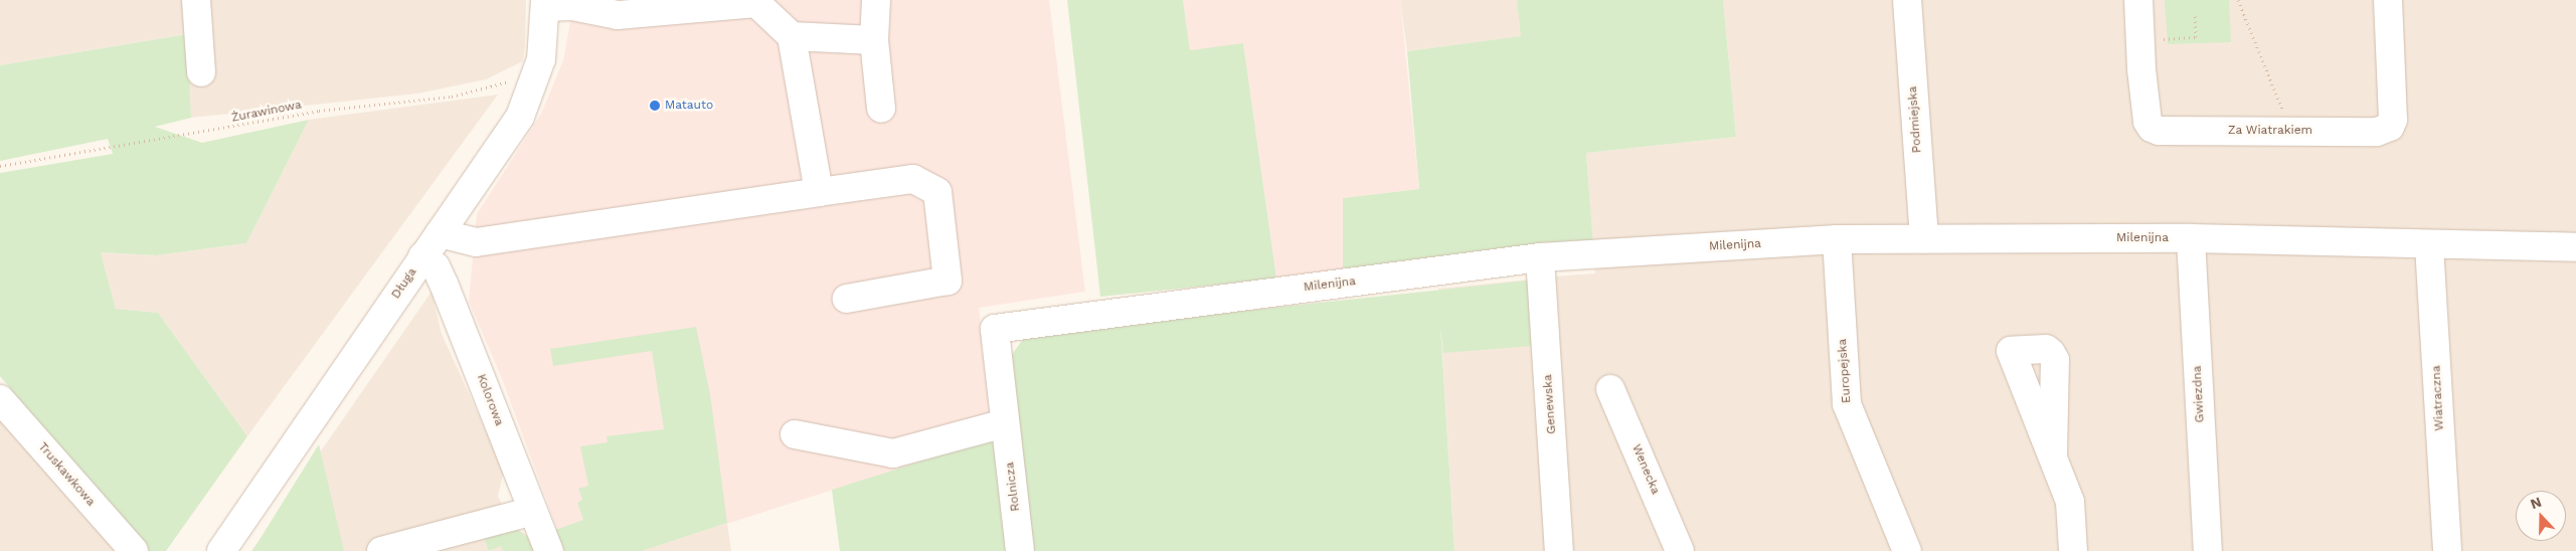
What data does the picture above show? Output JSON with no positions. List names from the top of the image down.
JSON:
{
  "streets": {
    "street": [
      "Podmiejska",
      "Za Wiatrakiem",
      "Milenijna",
      "Długa",
      "Europejska",
      "Gwiezdna",
      "Wiatraczna",
      "Kolorowa",
      "Genewska",
      "Wenecka",
      "Truskawkowa",
      "Rolnicza"
    ],
    "path": ["Żurawinowa"]
  },
  "crossings": [
    ["Żurawinowa", "Długa"],
    ["Podmiejska", "Milenijna"],
    ["Milenijna", "Europejska"],
    ["Milenijna", "Gwiezdna"],
    ["Milenijna", "Wiatraczna"],
    ["Milenijna", "Genewska"],
    ["Milenijna", "Rolnicza"],
    ["Długa", "Kolorowa"]
  ],
  "places": ["Matauto"],
  "north": "top"
}
